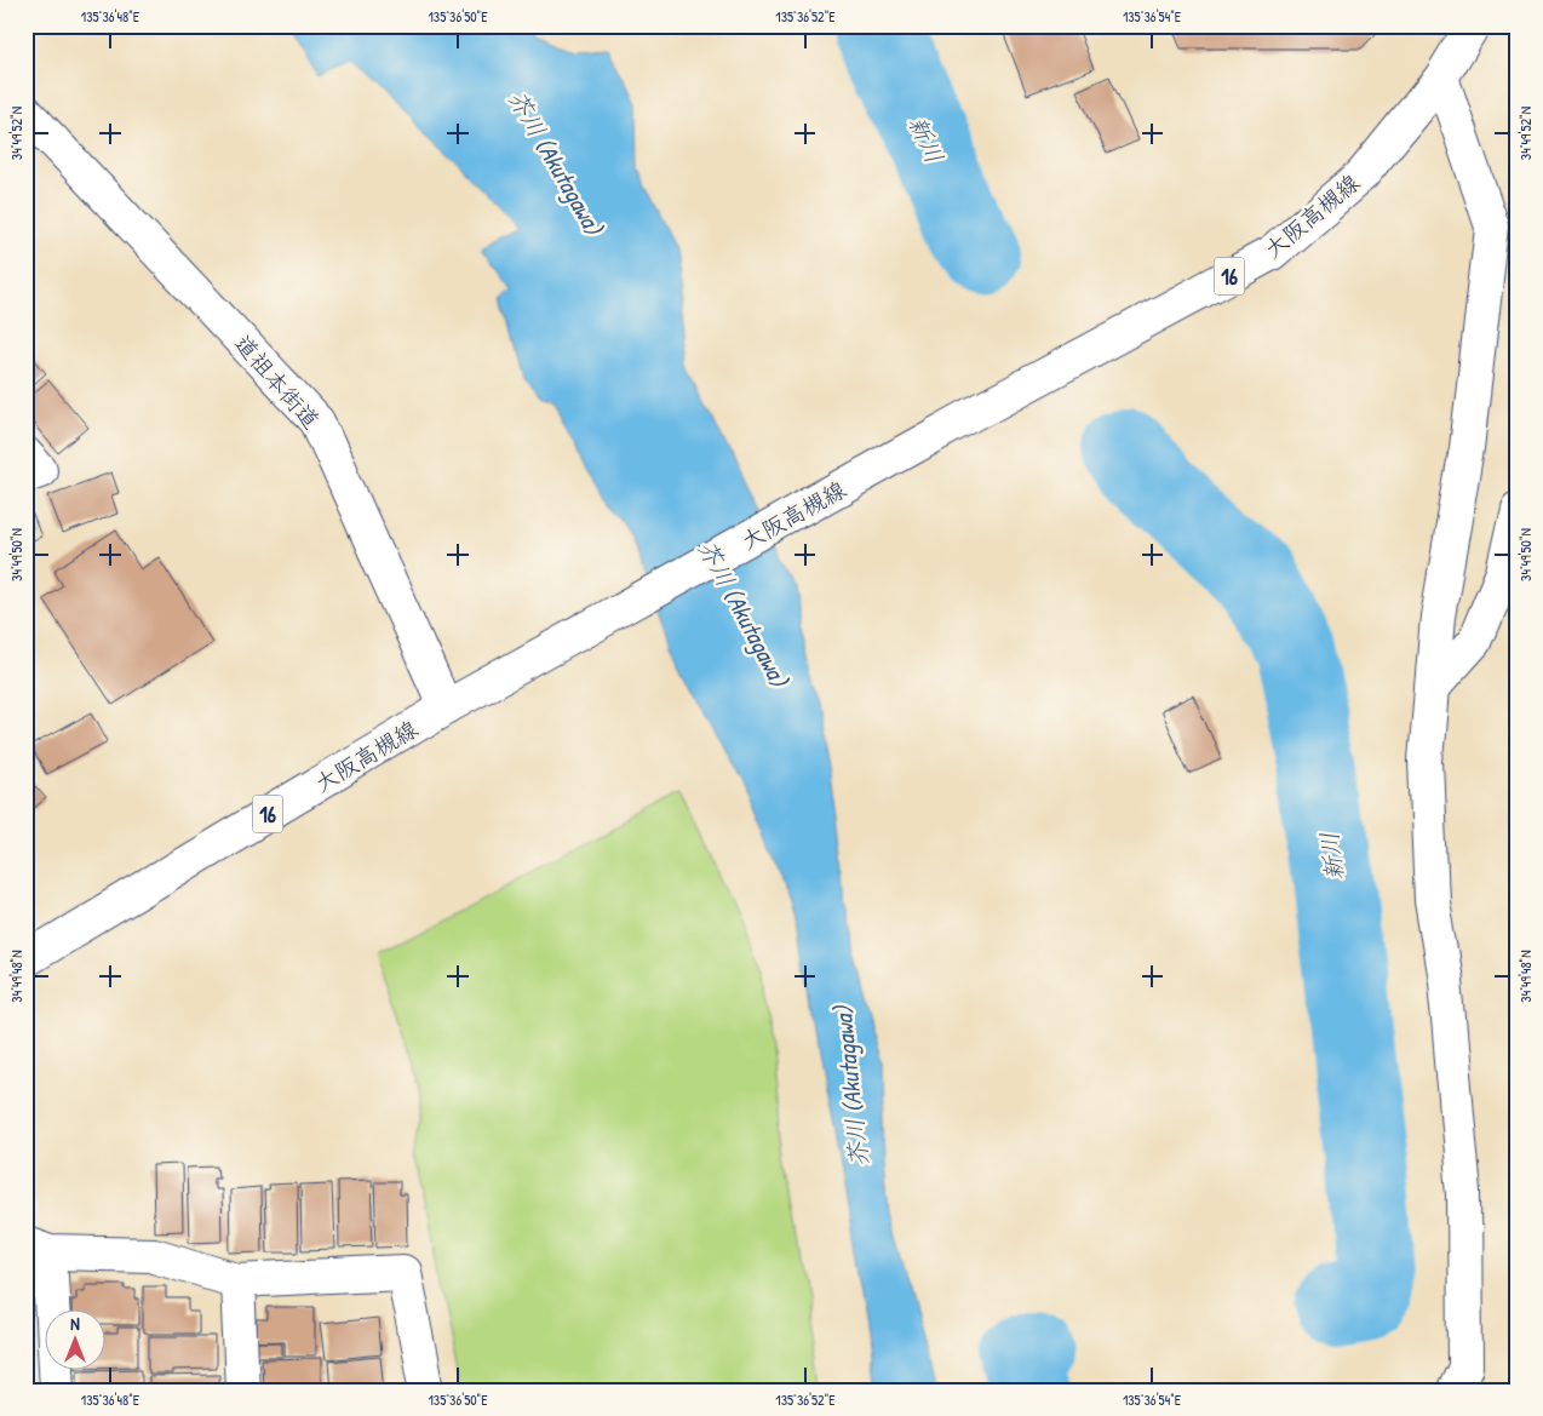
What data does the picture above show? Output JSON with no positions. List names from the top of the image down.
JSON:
{
  "streets": {
    "street": ["大阪高槻線", "16", "道祖本街道"]
  },
  "crossings": [
    ["大阪高槻線", "道祖本街道"]
  ],
  "water": ["新川", "芥川 (Akutagawa)"],
  "north": "top",
  "coordinates": [
    "135°36'48\"E",
    "135°36'50\"E",
    "135°36'52\"E",
    "135°36'54\"E",
    "34°49'52\"N",
    "34°49'50\"N",
    "34°49'48\"N"
  ]
}
